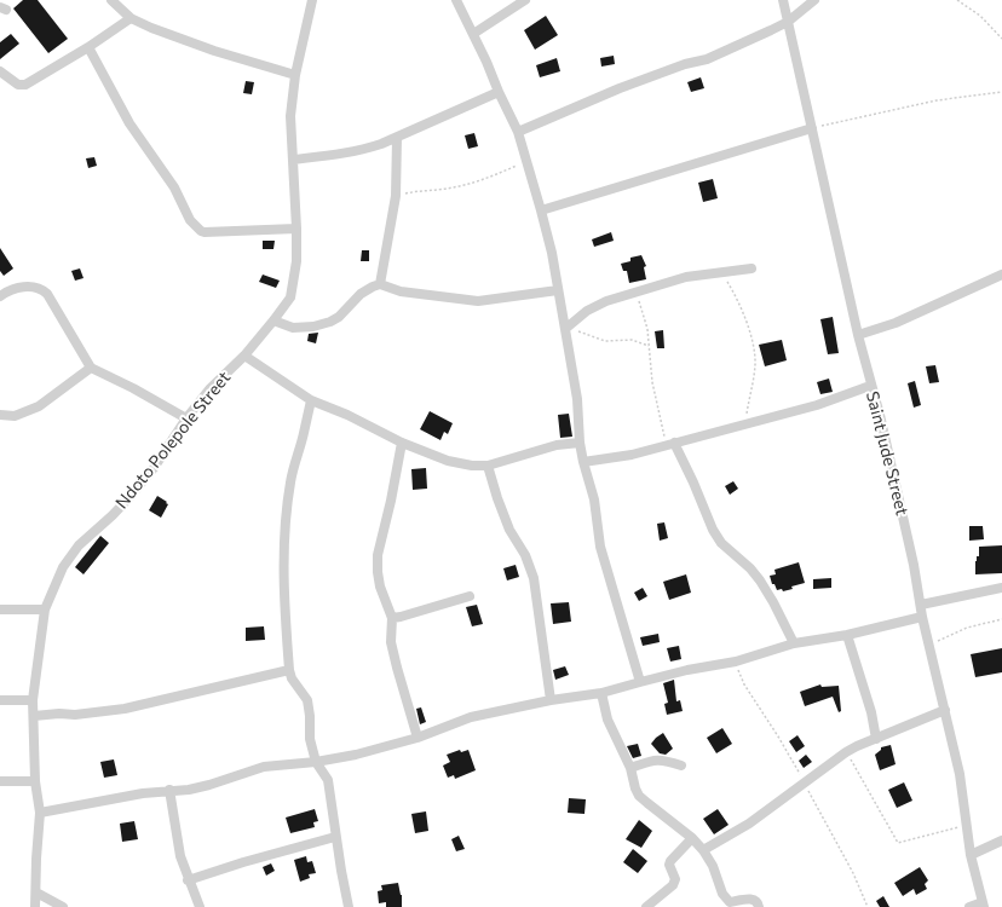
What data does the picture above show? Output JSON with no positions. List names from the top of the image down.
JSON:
{
  "streets": {
    "street": ["Ndoto Polepole Street", "Saint Jude Street"]
  }
}
